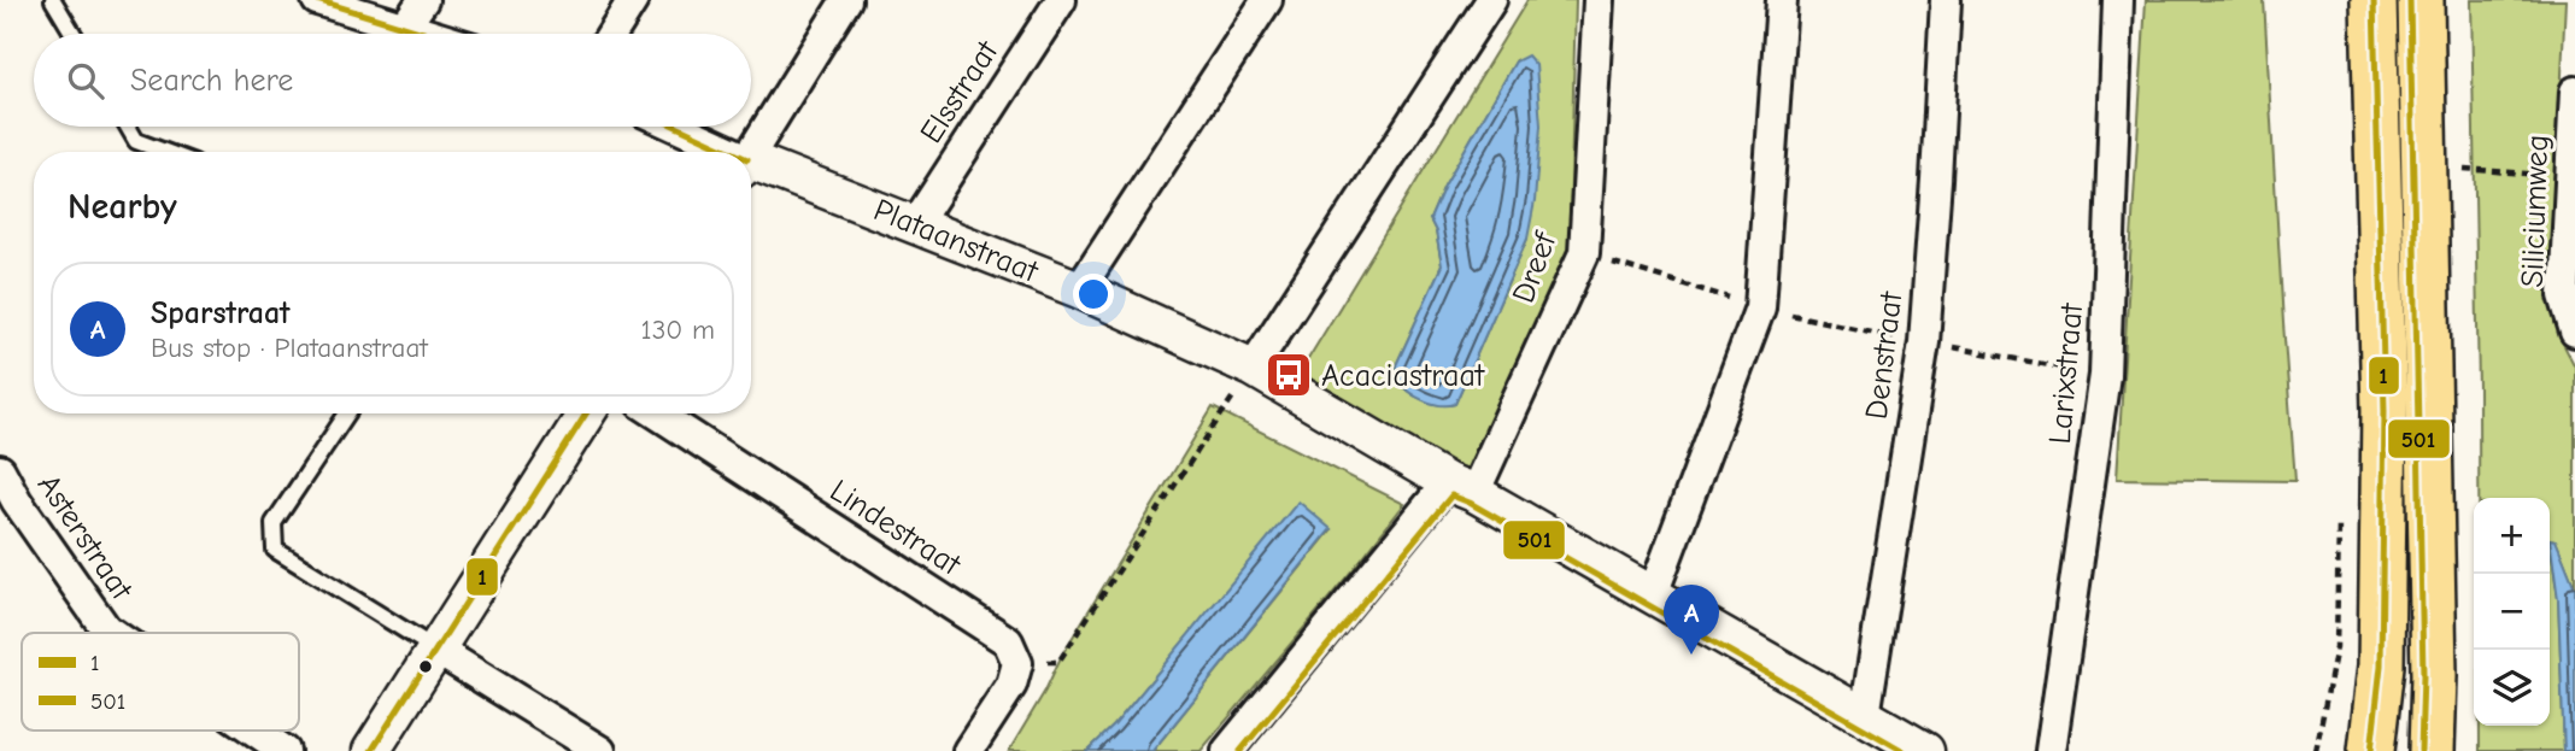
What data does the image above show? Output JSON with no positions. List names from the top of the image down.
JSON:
{
  "streets": {
    "street": [
      "Elsstraat",
      "Siliciumweg",
      "Plataanstraat",
      "Dreef",
      "Denstraat",
      "Larixstraat",
      "Lindestraat",
      "Asterstraat"
    ]
  },
  "crossings": [
    ["Elsstraat", "Plataanstraat"],
    ["Plataanstraat", "Dreef"],
    ["Plataanstraat", "Denstraat"]
  ],
  "places": {
    "bus stop": ["Acaciastraat"]
  },
  "lines": ["transit line 1", "transit line 501"],
  "legend": ["1", "501"],
  "page": {
    "search": "Search here",
    "heading": "Nearby",
    "list": [
      {
        "mark": "A",
        "name": "Sparstraat",
        "note": "Bus stop · Plataanstraat",
        "value": "130 m"
      }
    ],
    "map_buttons": ["+", "−"],
    "pins": "A"
  }
}
